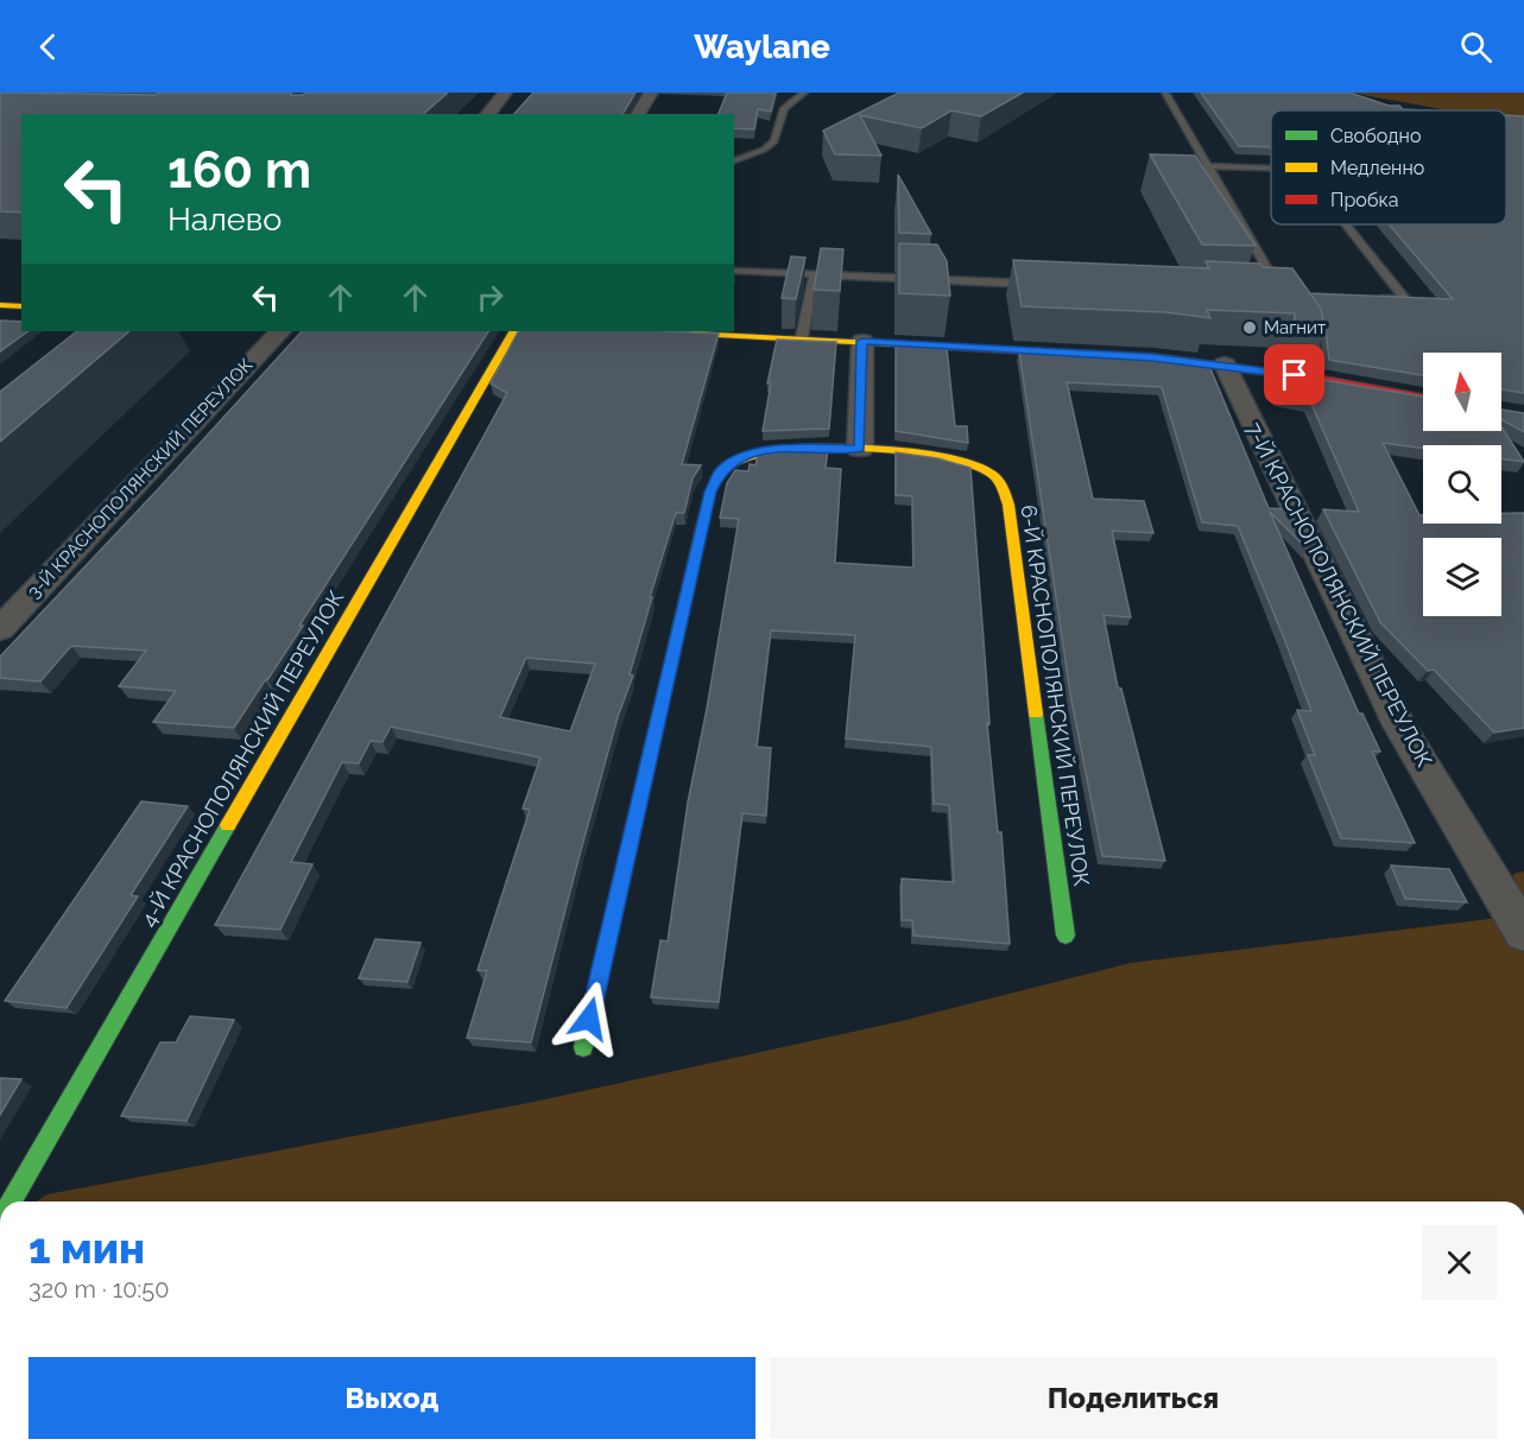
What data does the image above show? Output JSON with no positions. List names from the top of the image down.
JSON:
{
  "streets": {
    "street": [
      "3-Й КРАСНОПОЛЯНСКИЙ ПЕРЕУЛОК",
      "7-Й КРАСНОПОЛЯНСКИЙ ПЕРЕУЛОК",
      "6-Й КРАСНОПОЛЯНСКИЙ ПЕРЕУЛОК",
      "4-Й КРАСНОПОЛЯНСКИЙ ПЕРЕУЛОК"
    ]
  },
  "places": ["Магнит"],
  "legend": ["Свободно", "Медленно", "Пробка"],
  "north": "top",
  "page": {
    "header": "Waylane",
    "turn": ["160 m", "Налево"],
    "heading": ["1 мин", "320 m · 10:50"],
    "buttons": ["Выход", "Поделиться"]
  }
}
